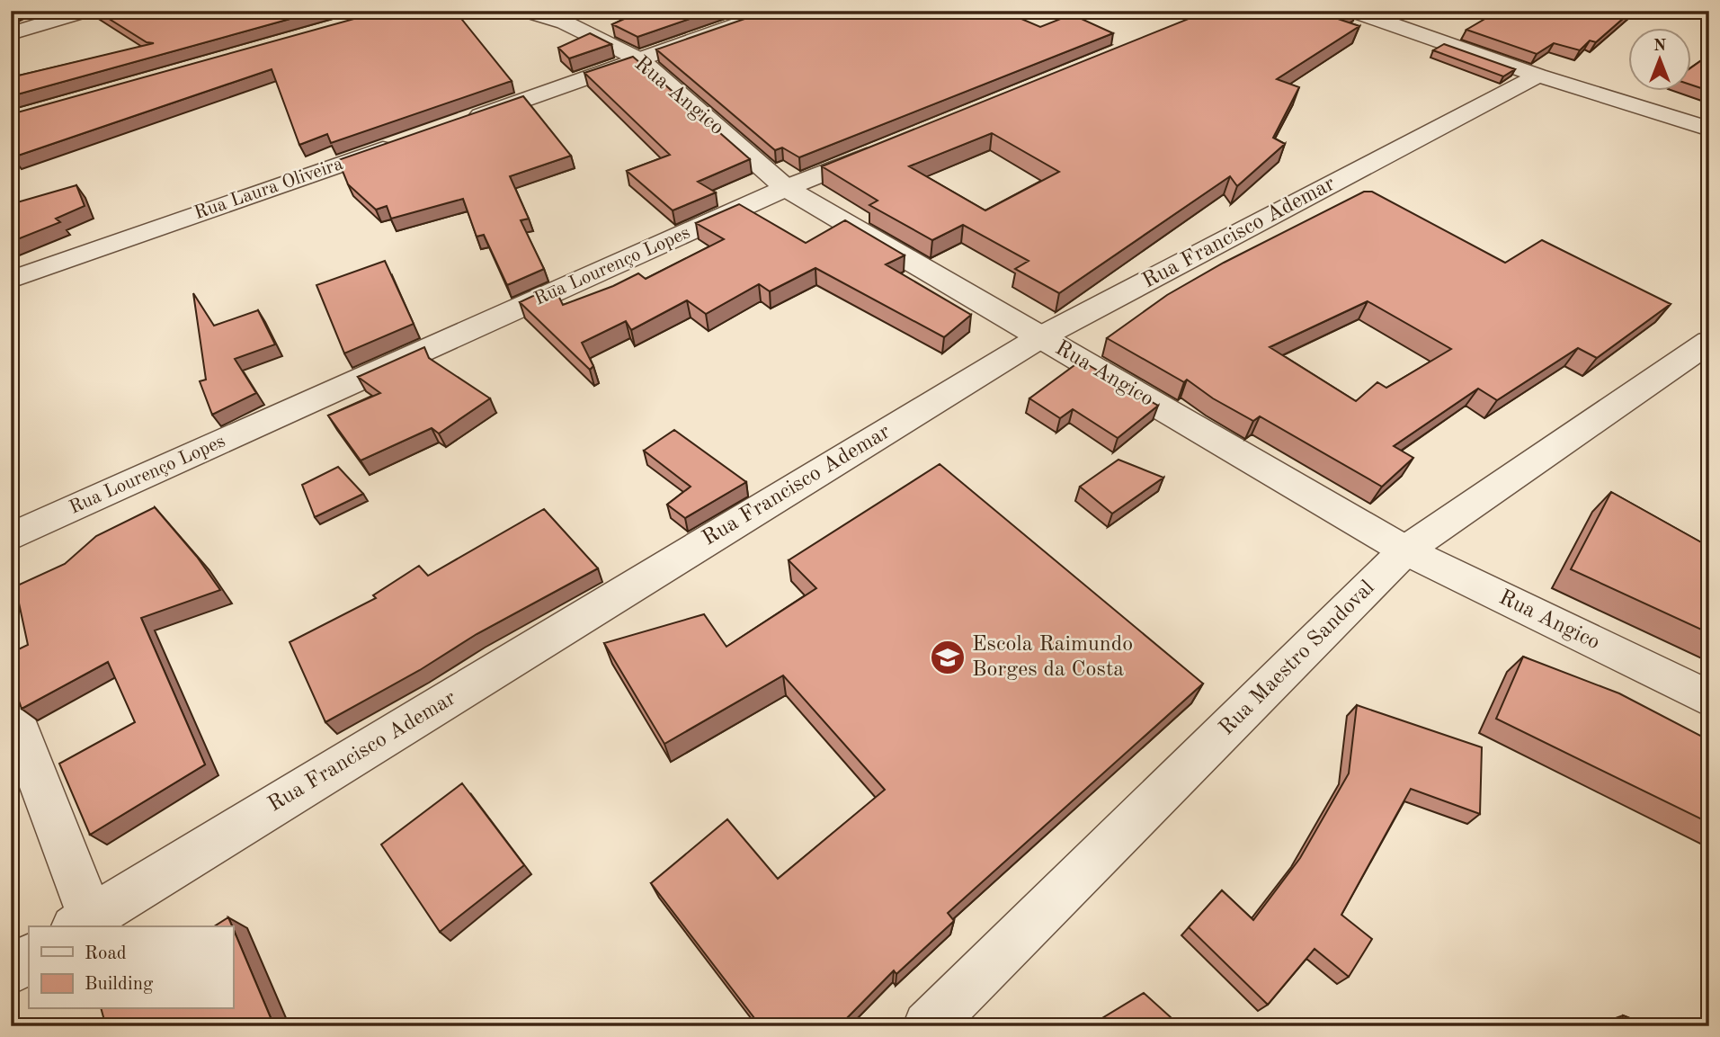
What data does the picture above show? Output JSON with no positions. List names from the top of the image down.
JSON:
{
  "streets": {
    "street": [
      "Rua Angico",
      "Rua Laura Oliveira",
      "Rua Francisco Ademar",
      "Rua Lourenço Lopes",
      "Rua Maestro Sandoval"
    ]
  },
  "crossings": [
    ["Rua Angico", "Rua Francisco Ademar"],
    ["Rua Angico", "Rua Lourenço Lopes"],
    ["Rua Angico", "Rua Maestro Sandoval"]
  ],
  "places": {
    "school or university": ["Escola Raimundo Borges da Costa"]
  },
  "legend": ["Road", "Building"],
  "north": "top"
}
